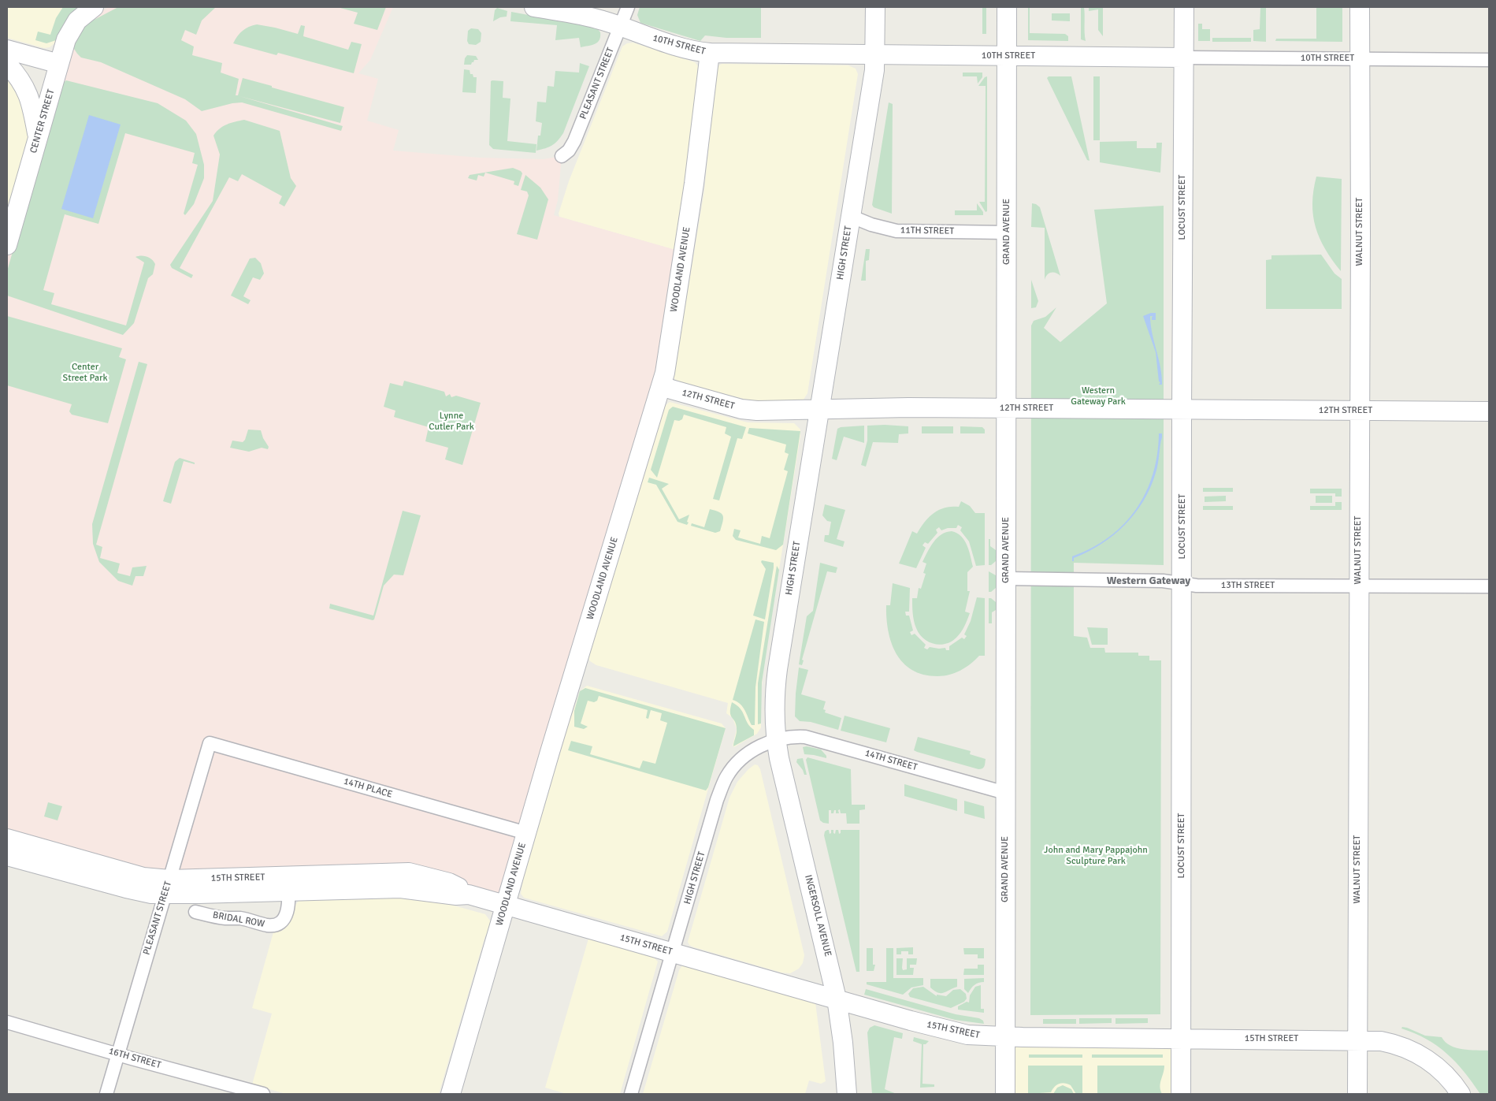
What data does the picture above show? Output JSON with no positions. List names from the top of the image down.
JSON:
{
  "streets": {
    "street": [
      "10TH STREET",
      "PLEASANT STREET",
      "CENTER STREET",
      "LOCUST STREET",
      "11TH STREET",
      "GRAND AVENUE",
      "WALNUT STREET",
      "HIGH STREET",
      "WOODLAND AVENUE",
      "12TH STREET",
      "13TH STREET",
      "14TH STREET",
      "14TH PLACE",
      "15TH STREET",
      "INGERSOLL AVENUE",
      "BRIDAL ROW",
      "16TH STREET"
    ]
  },
  "crossings": [
    ["10TH STREET", "PLEASANT STREET"],
    ["10TH STREET", "LOCUST STREET"],
    ["10TH STREET", "GRAND AVENUE"],
    ["10TH STREET", "WALNUT STREET"],
    ["10TH STREET", "HIGH STREET"],
    ["10TH STREET", "WOODLAND AVENUE"],
    ["PLEASANT STREET", "14TH PLACE"],
    ["PLEASANT STREET", "15TH STREET"],
    ["PLEASANT STREET", "16TH STREET"],
    ["LOCUST STREET", "12TH STREET"],
    ["LOCUST STREET", "13TH STREET"],
    ["LOCUST STREET", "15TH STREET"],
    ["11TH STREET", "GRAND AVENUE"],
    ["11TH STREET", "HIGH STREET"],
    ["GRAND AVENUE", "12TH STREET"],
    ["GRAND AVENUE", "13TH STREET"],
    ["GRAND AVENUE", "14TH STREET"],
    ["GRAND AVENUE", "15TH STREET"],
    ["WALNUT STREET", "12TH STREET"],
    ["WALNUT STREET", "13TH STREET"],
    ["WALNUT STREET", "15TH STREET"],
    ["HIGH STREET", "12TH STREET"],
    ["HIGH STREET", "14TH STREET"],
    ["HIGH STREET", "15TH STREET"],
    ["HIGH STREET", "INGERSOLL AVENUE"],
    ["WOODLAND AVENUE", "12TH STREET"],
    ["WOODLAND AVENUE", "14TH PLACE"],
    ["WOODLAND AVENUE", "15TH STREET"],
    ["14TH STREET", "INGERSOLL AVENUE"],
    ["15TH STREET", "INGERSOLL AVENUE"],
    ["15TH STREET", "BRIDAL ROW"]
  ],
  "districts": ["Western Gateway"],
  "parks": [
    "Center Street Park",
    "Western Gateway Park",
    "Lynne Cutler Park",
    "John and Mary Pappajohn Sculpture Park"
  ]
}
